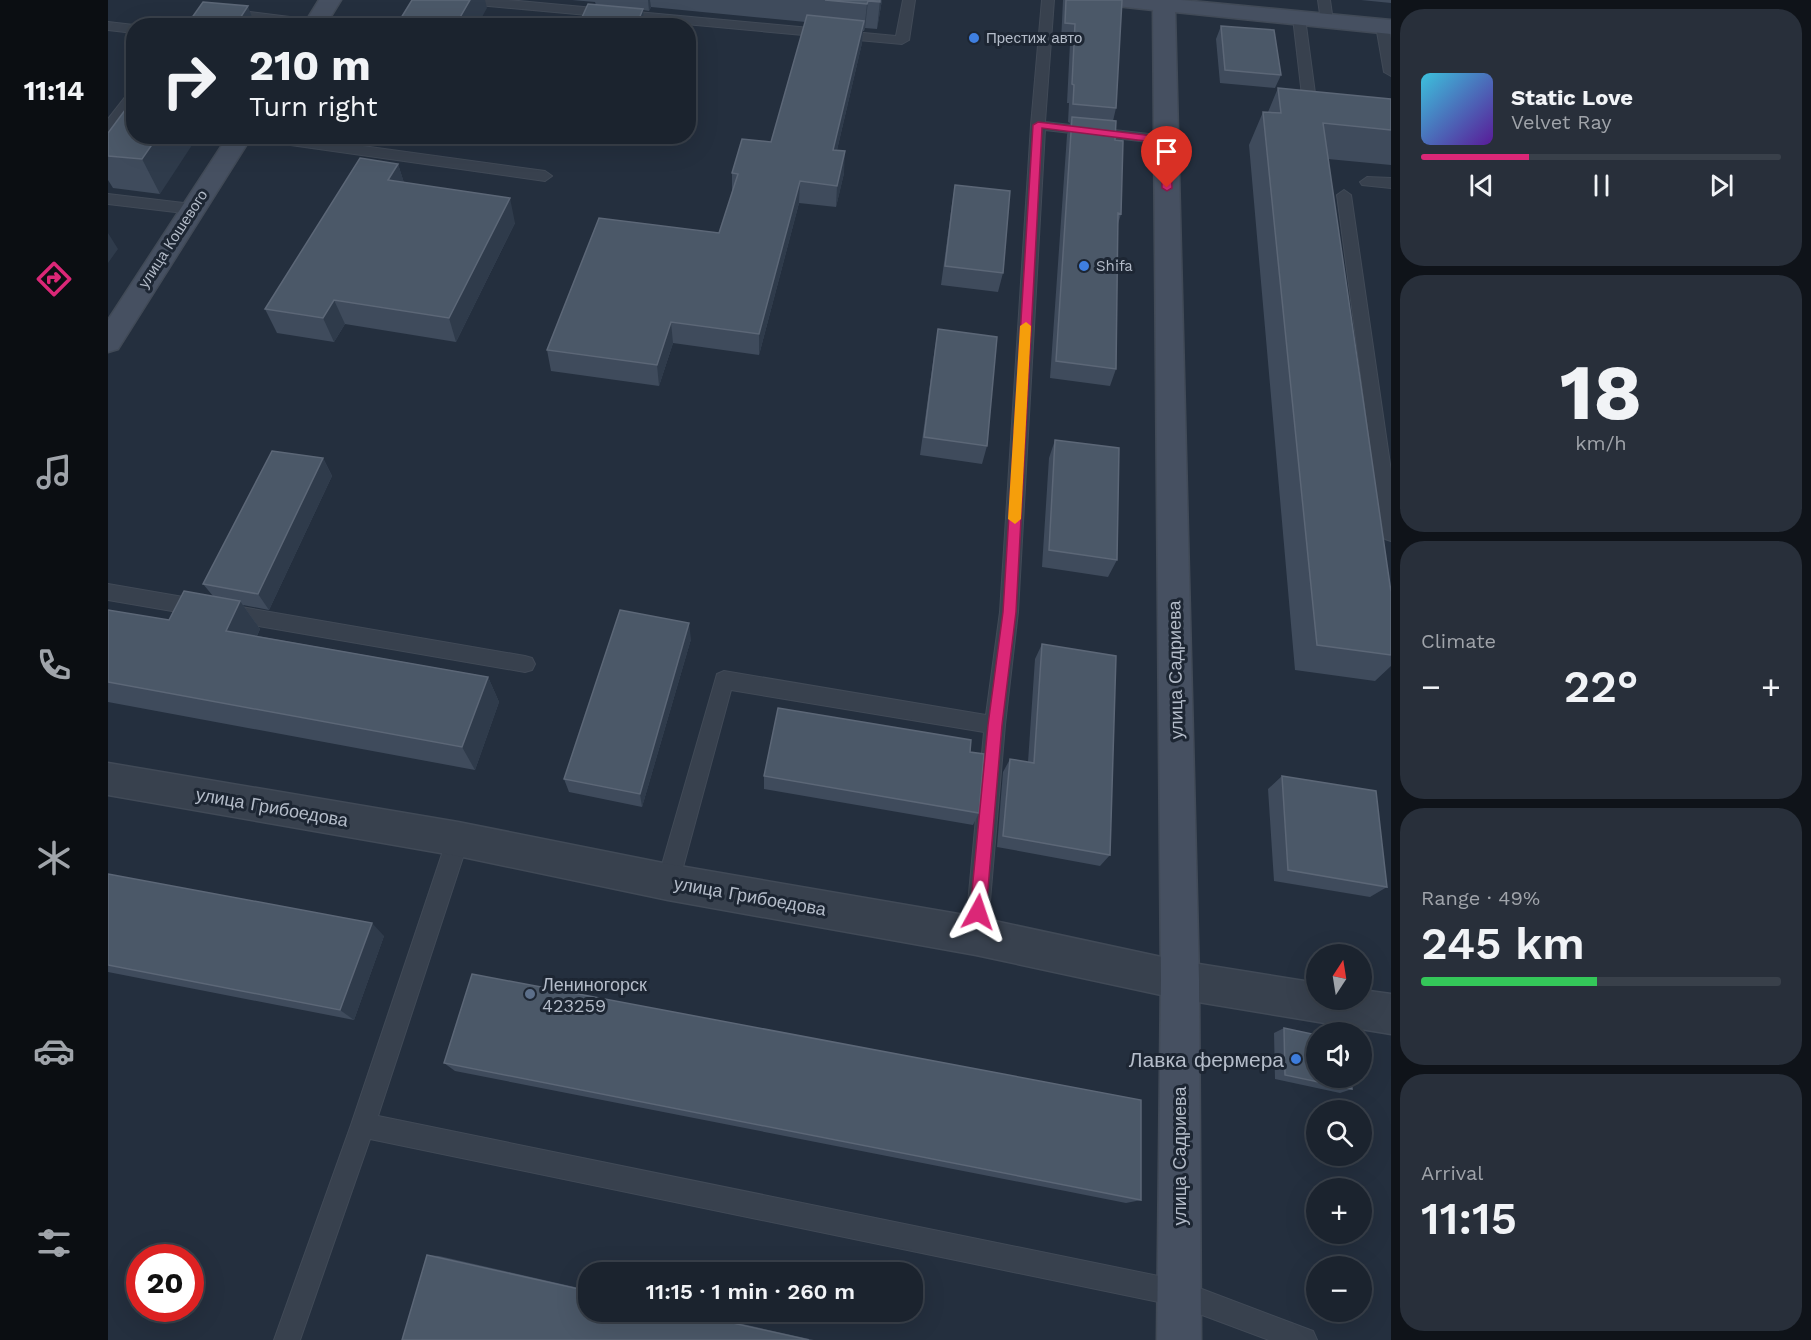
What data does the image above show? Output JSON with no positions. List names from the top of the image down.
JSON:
{
  "streets": {
    "street": ["улица Кошевого", "улица Садриева", "улица Грибоедова"]
  },
  "crossings": [
    ["улица Садриева", "улица Грибоедова"]
  ],
  "places": [
    "Престиж авто",
    "Shifa",
    "Лениногорск 423259",
    "Лавка фермера"
  ],
  "north": "top",
  "page": {
    "tabs": "11:14",
    "turn": ["210 m", "Turn right"],
    "song": ["Static Love", "Velvet Ray"],
    "tile": [
      ["18", "km/h"],
      "Climate",
      ["Range · 49%", "245 km"],
      ["Arrival", "11:15"]
    ],
    "heat": ["−", "22°", "+"],
    "map_buttons": ["+", "−"],
    "limit": "20",
    "trip": "11:15 · 1 min · 260 m"
  }
}
